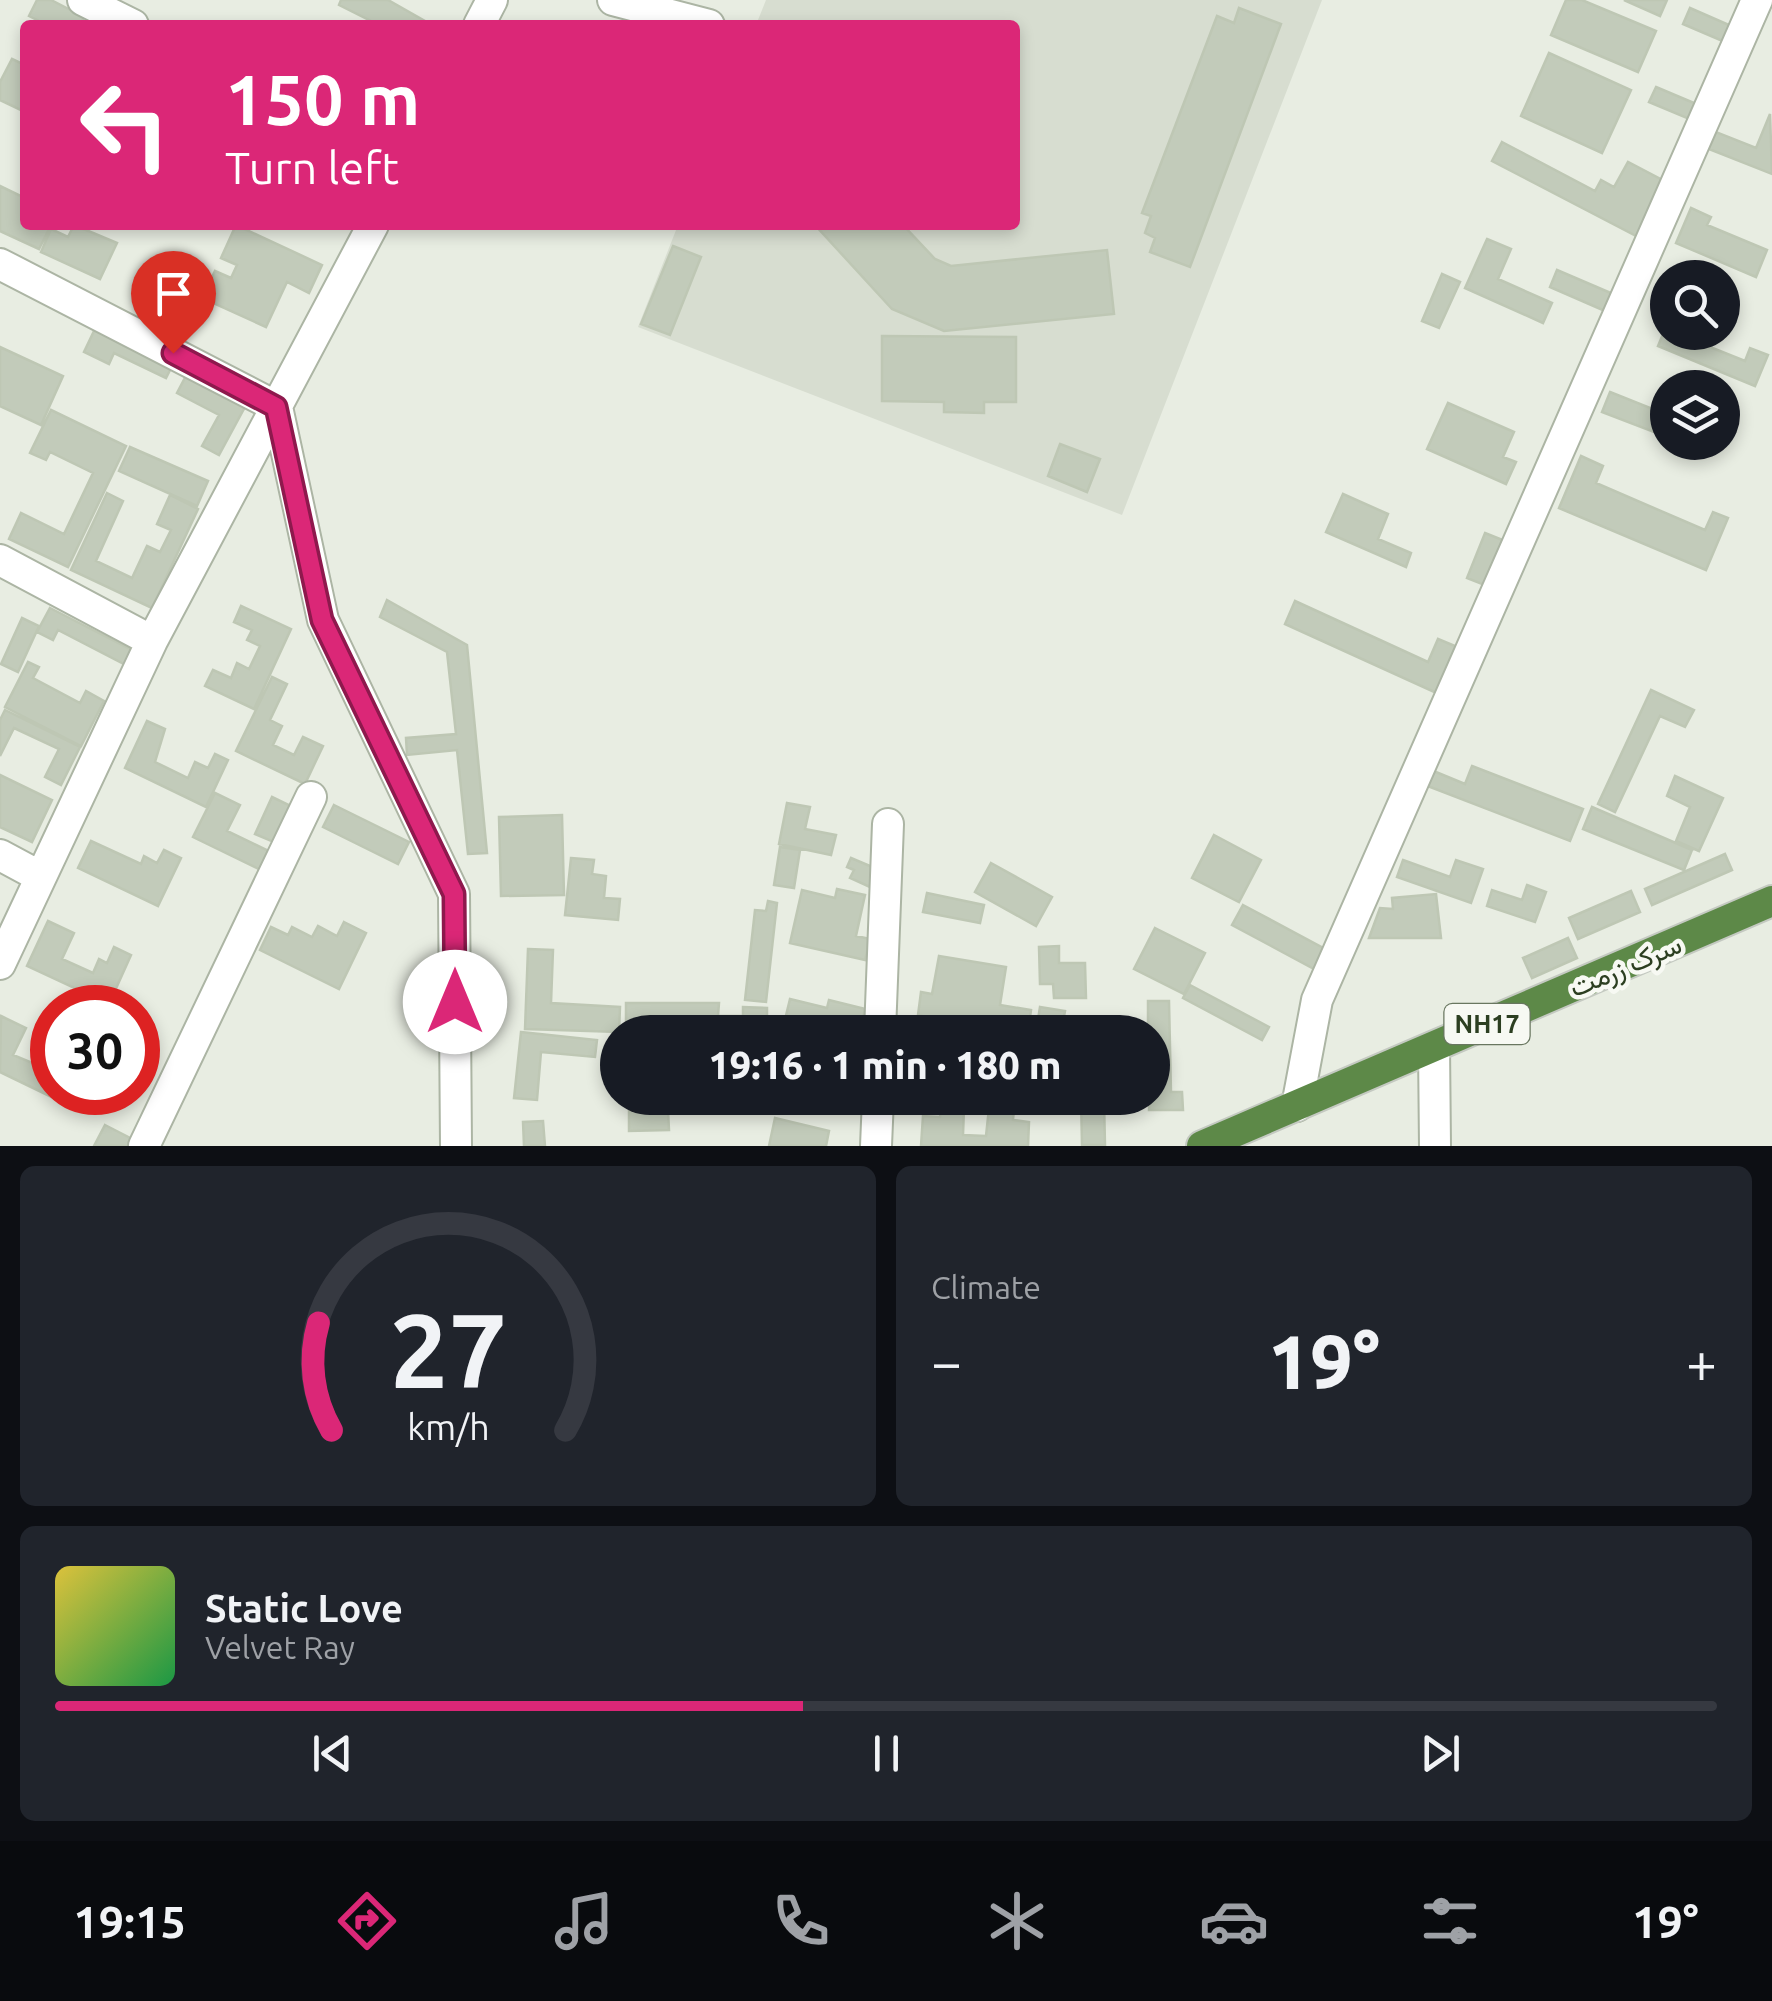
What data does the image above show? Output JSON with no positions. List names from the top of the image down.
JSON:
{
  "streets": {
    "highway": ["سرک زرمت", "NH17"]
  },
  "page": {
    "turn": ["150 m", "Turn left"],
    "limit": "30",
    "trip": "19:16 · 1 min · 180 m",
    "tile": "Climate",
    "heat": ["−", "19°", "+"],
    "song": ["Static Love", "Velvet Ray"],
    "tabs": ["19:15", "19°"],
    "gauge": ["27", "km/h"]
  }
}
